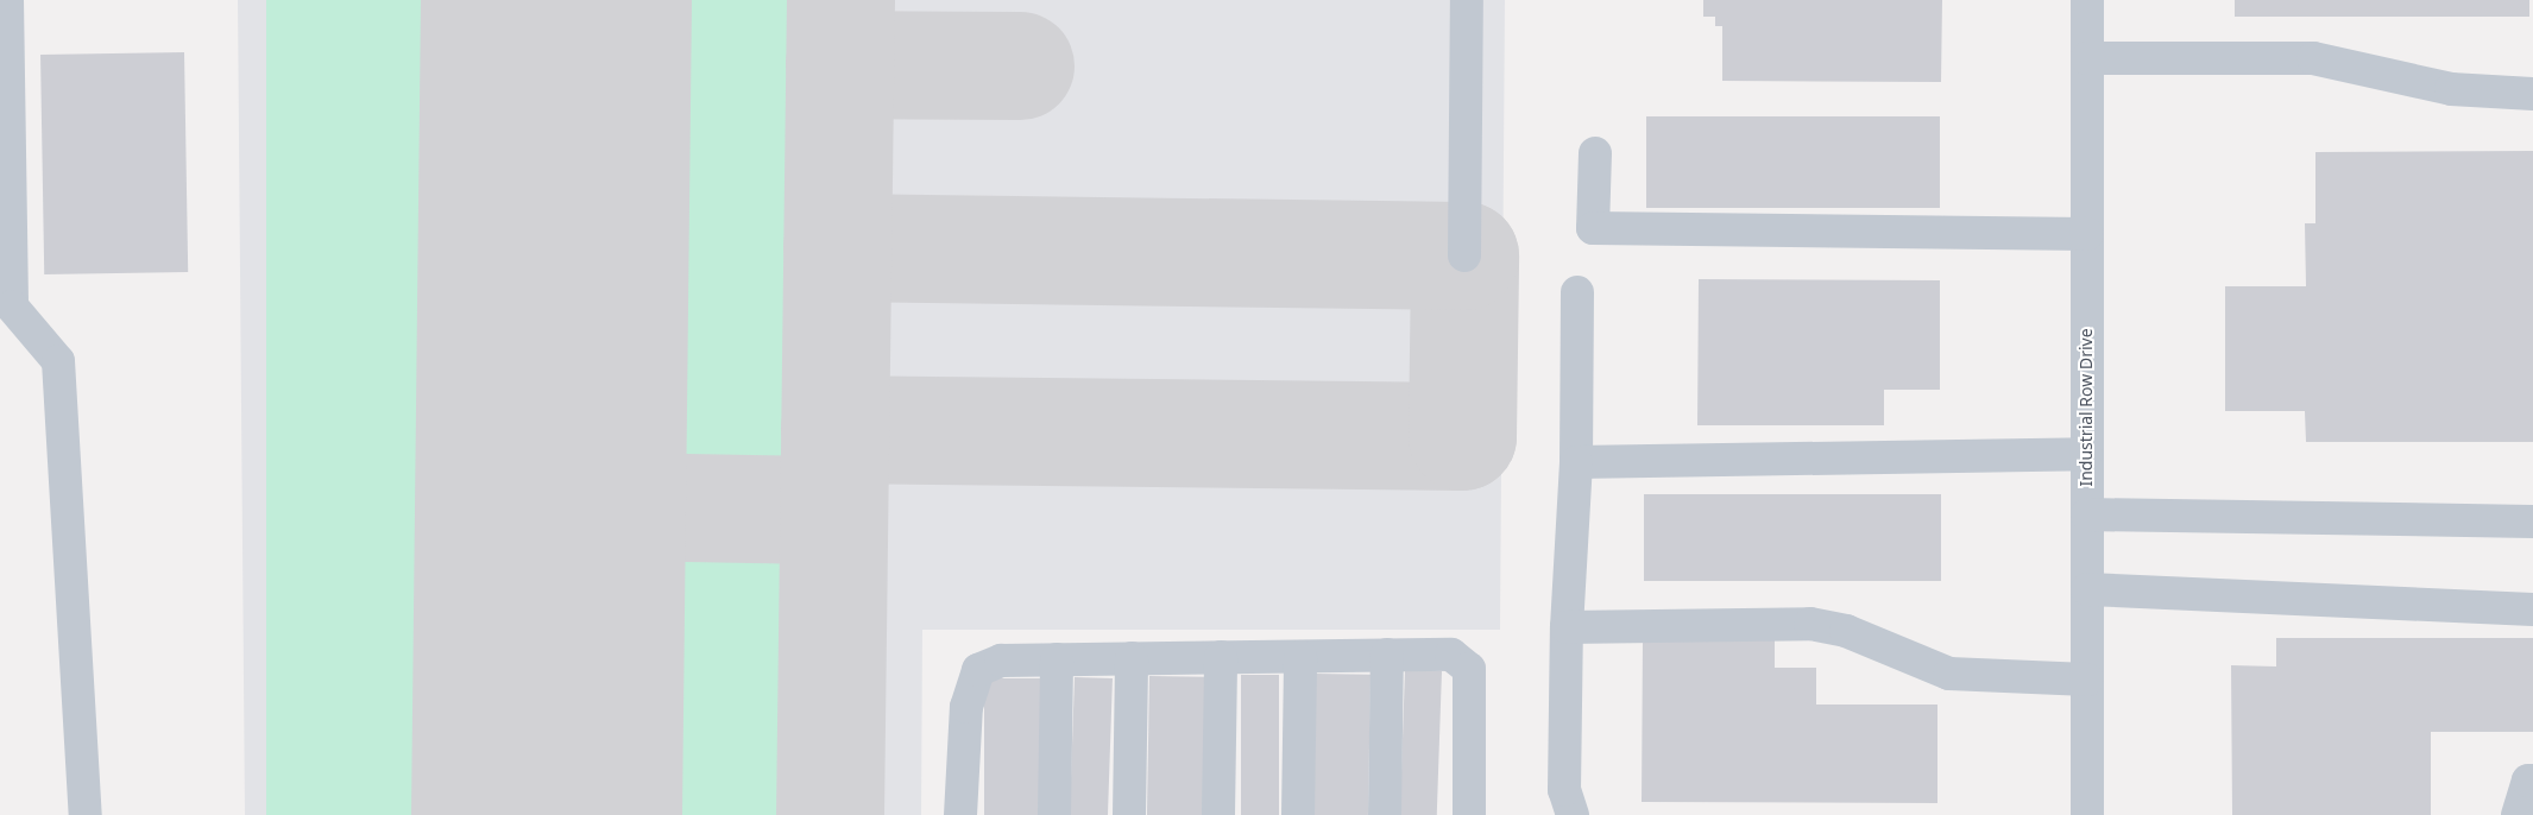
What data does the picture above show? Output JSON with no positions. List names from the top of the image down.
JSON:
{
  "streets": {
    "street": ["Industrial Row Drive"]
  }
}
